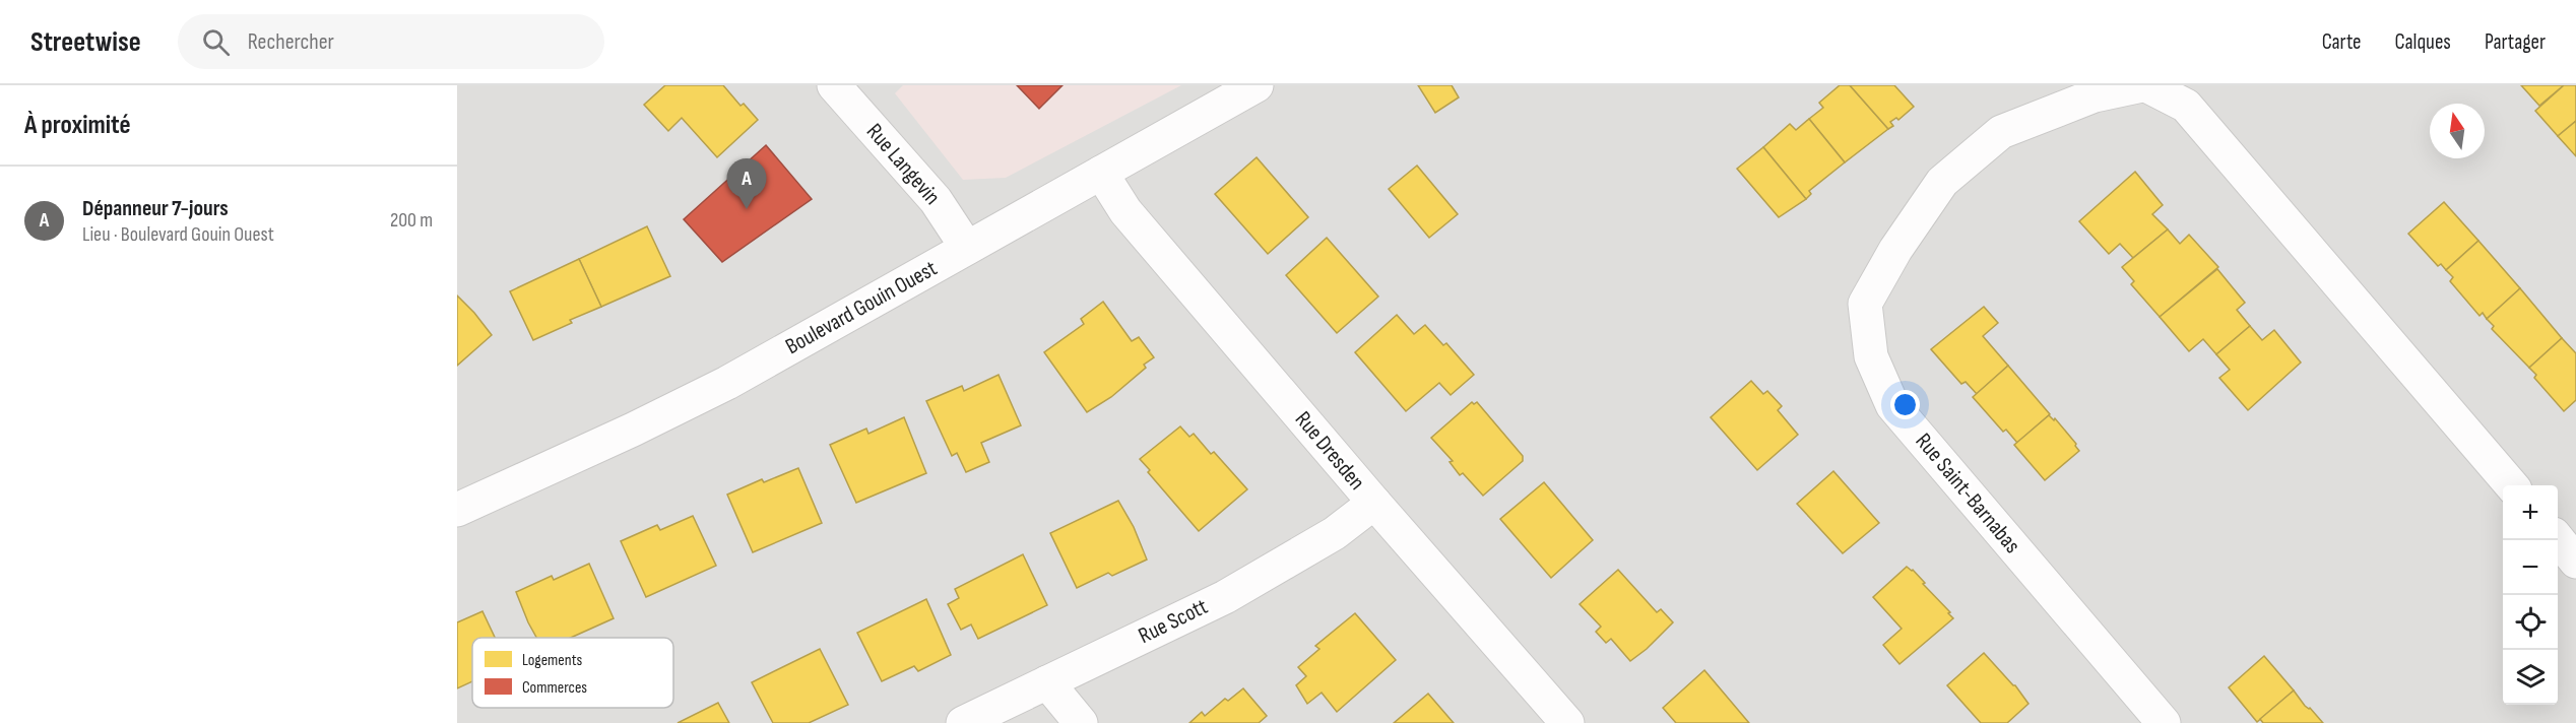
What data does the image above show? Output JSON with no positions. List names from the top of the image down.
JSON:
{
  "streets": {
    "street": [
      "Rue Langevin",
      "Boulevard Gouin Ouest",
      "Rue Dresden",
      "Rue Saint-Barnabas",
      "Rue Scott"
    ]
  },
  "crossings": [
    ["Rue Langevin", "Boulevard Gouin Ouest"],
    ["Boulevard Gouin Ouest", "Rue Dresden"],
    ["Rue Dresden", "Rue Scott"]
  ],
  "legend": ["Logements", "Commerces"],
  "north": "top",
  "page": {
    "header": "Streetwise",
    "search": "Rechercher",
    "nav": ["Carte", "Calques", "Partager"],
    "heading": "À proximité",
    "pins": "A",
    "list": [
      {
        "mark": "A",
        "name": "Dépanneur 7-jours",
        "note": "Lieu · Boulevard Gouin Ouest",
        "value": "200 m"
      }
    ],
    "map_buttons": ["+", "−"]
  }
}
